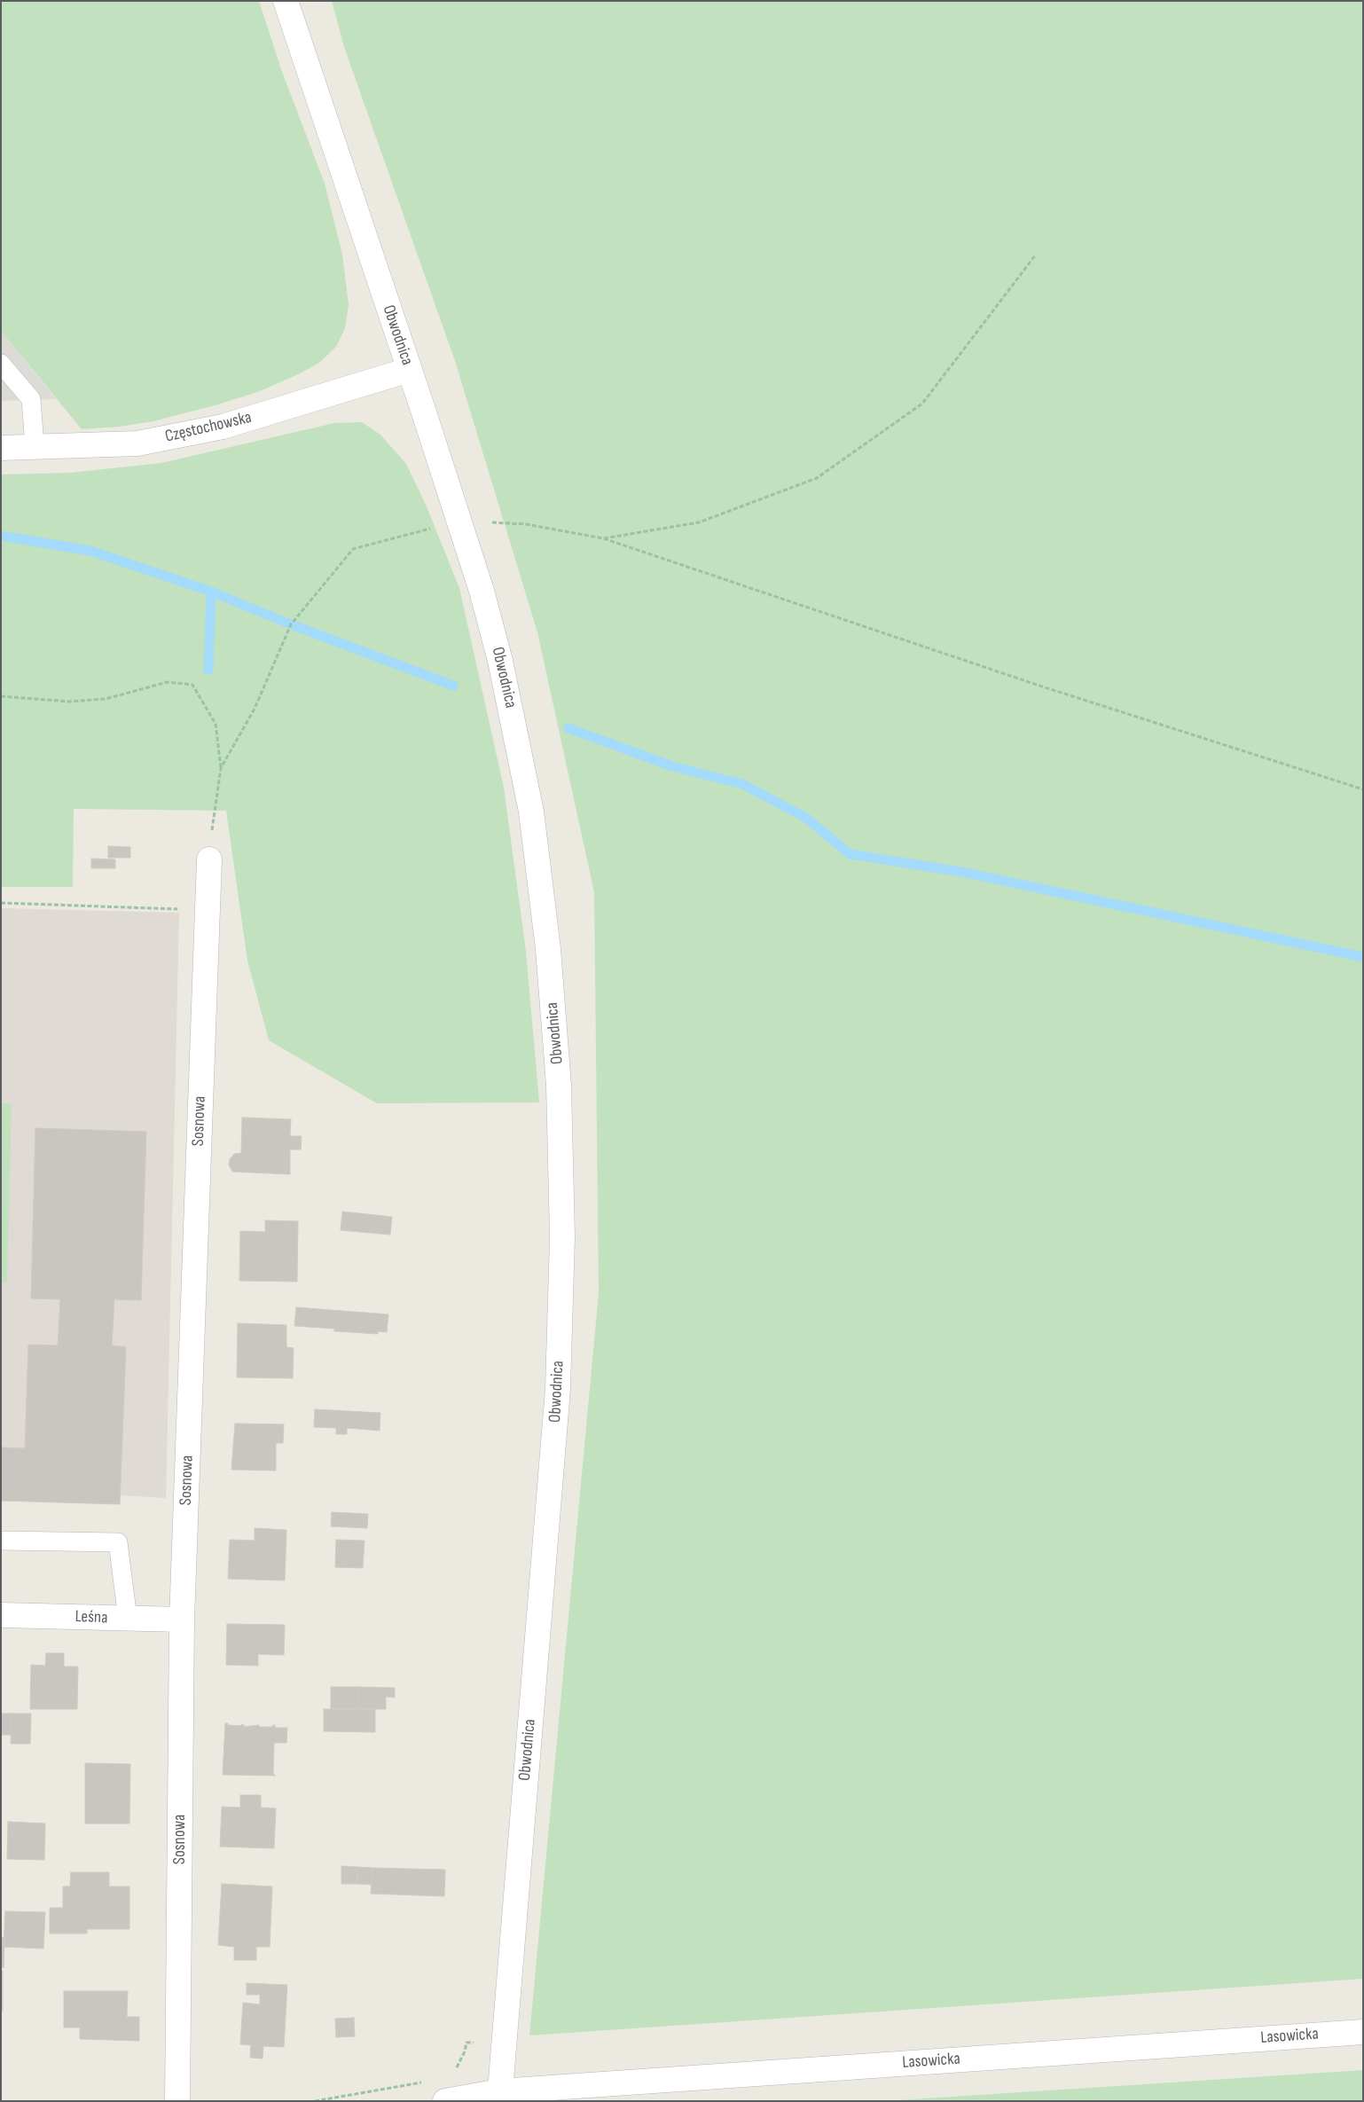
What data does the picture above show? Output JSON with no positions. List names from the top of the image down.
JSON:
{
  "streets": {
    "street": [
      "Obwodnica",
      "Częstochowska",
      "Sosnowa",
      "Leśna",
      "Lasowicka"
    ]
  },
  "crossings": [
    ["Obwodnica", "Częstochowska"],
    ["Obwodnica", "Lasowicka"],
    ["Sosnowa", "Leśna"]
  ]
}
